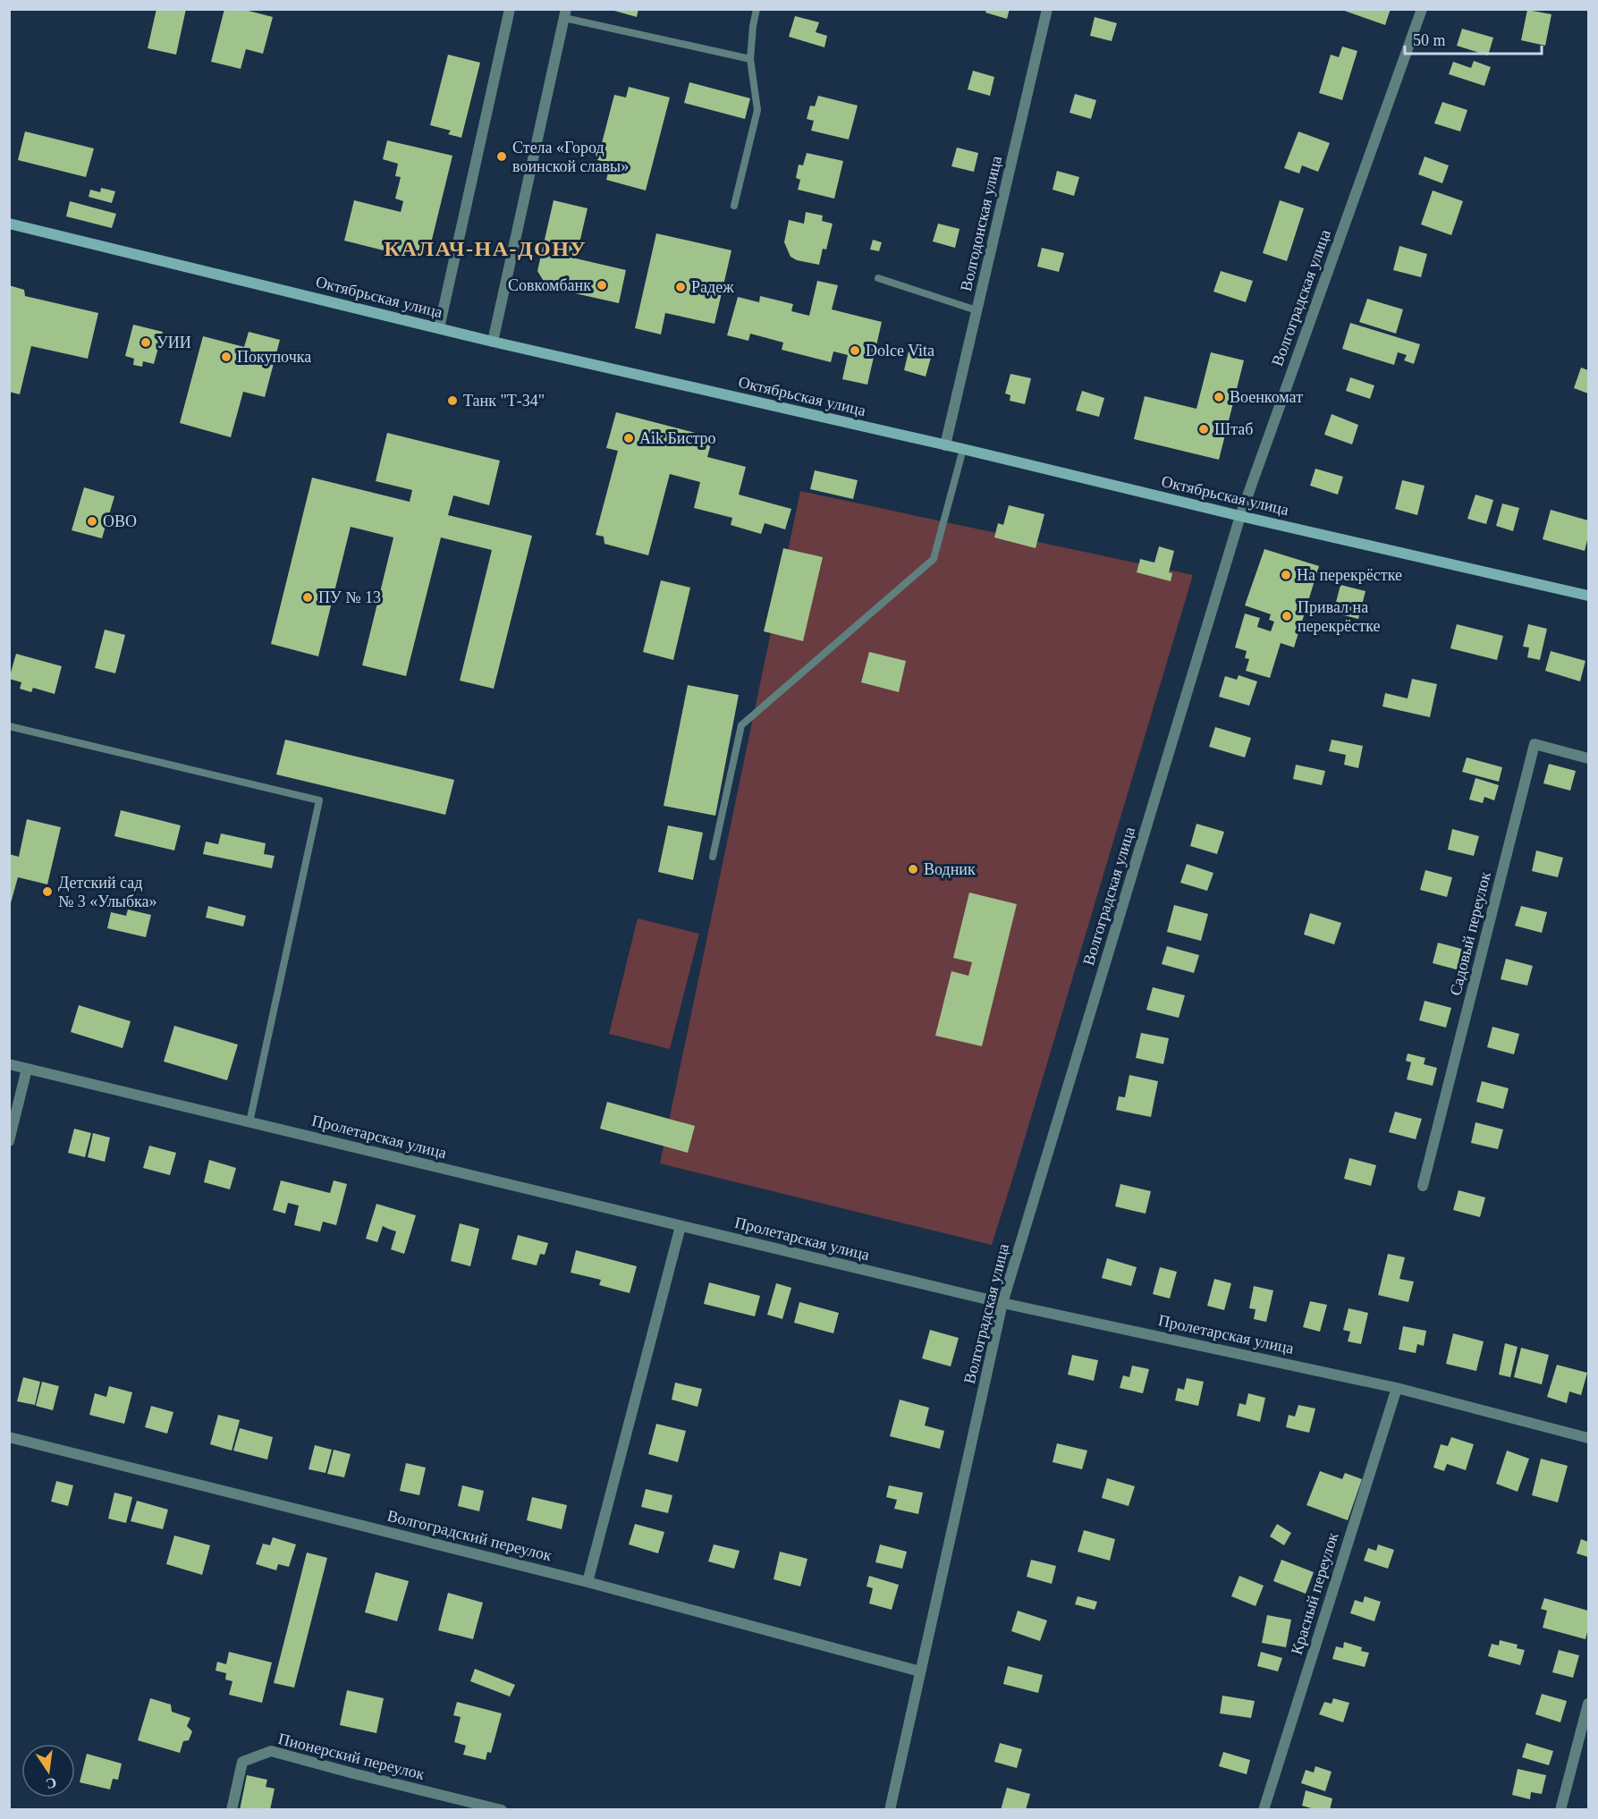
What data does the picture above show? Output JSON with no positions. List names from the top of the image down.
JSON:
{
  "streets": {
    "main road": ["Октябрьская улица"],
    "street": [
      "Волгодонская улица",
      "Волгоградская улица",
      "Садовый переулок",
      "Пролетарская улица",
      "Волгоградский переулок",
      "Красный переулок",
      "Пионерский переулок"
    ]
  },
  "crossings": [
    ["Волгодонская улица", "Октябрьская улица"],
    ["Октябрьская улица", "Волгоградская улица"],
    ["Волгоградская улица", "Пролетарская улица"],
    ["Волгоградская улица", "Волгоградский переулок"],
    ["Пролетарская улица", "Красный переулок"]
  ],
  "districts": ["КАЛАЧ-НА-ДОНУ"],
  "places": [
    "Стела «Город воинской славы»",
    "Совкомбанк",
    "Радеж",
    "УИИ",
    "Dolce Vita",
    "Покупочка",
    "Военкомат",
    "Танк \"Т-34\"",
    "Штаб",
    "Aik Бистро",
    "ОВО",
    "На перекрёстке",
    "ПУ № 13",
    "Привал на перекрёстке",
    "Водник",
    "Детский сад № 3 «Улыбка»"
  ],
  "scale_bar": "50 m",
  "north": "bottom"
}
